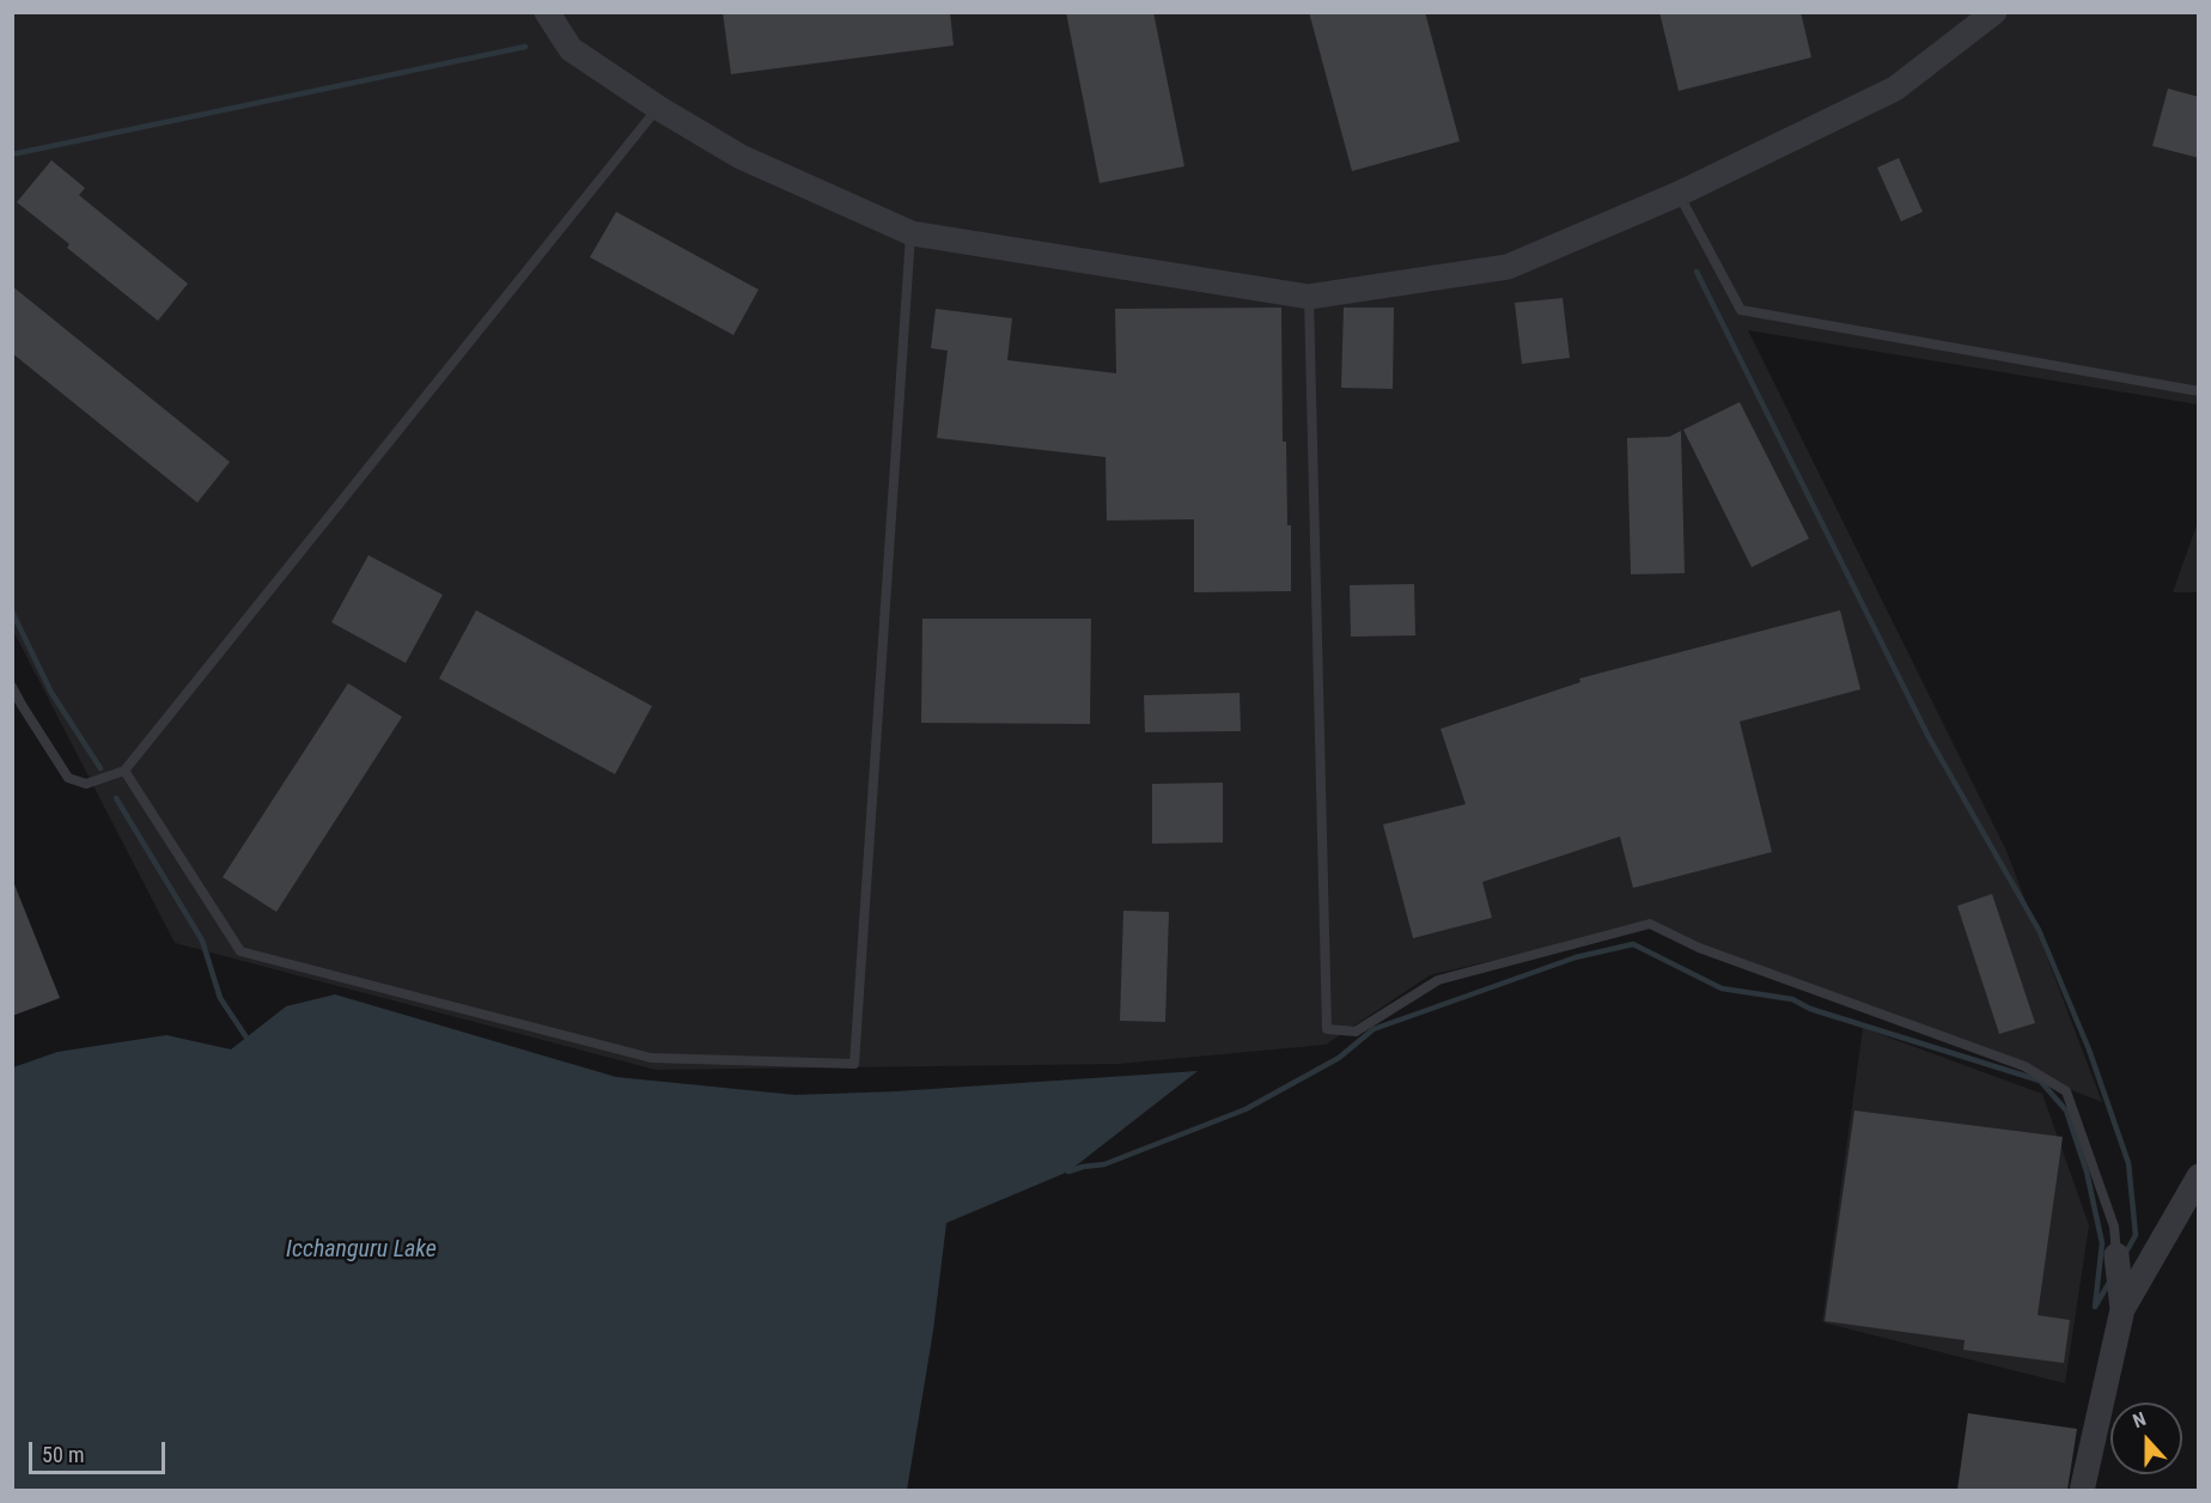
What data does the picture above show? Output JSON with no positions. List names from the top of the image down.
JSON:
{
  "water": ["Icchanguru Lake"],
  "scale_bar": "50 m",
  "north": "top"
}
